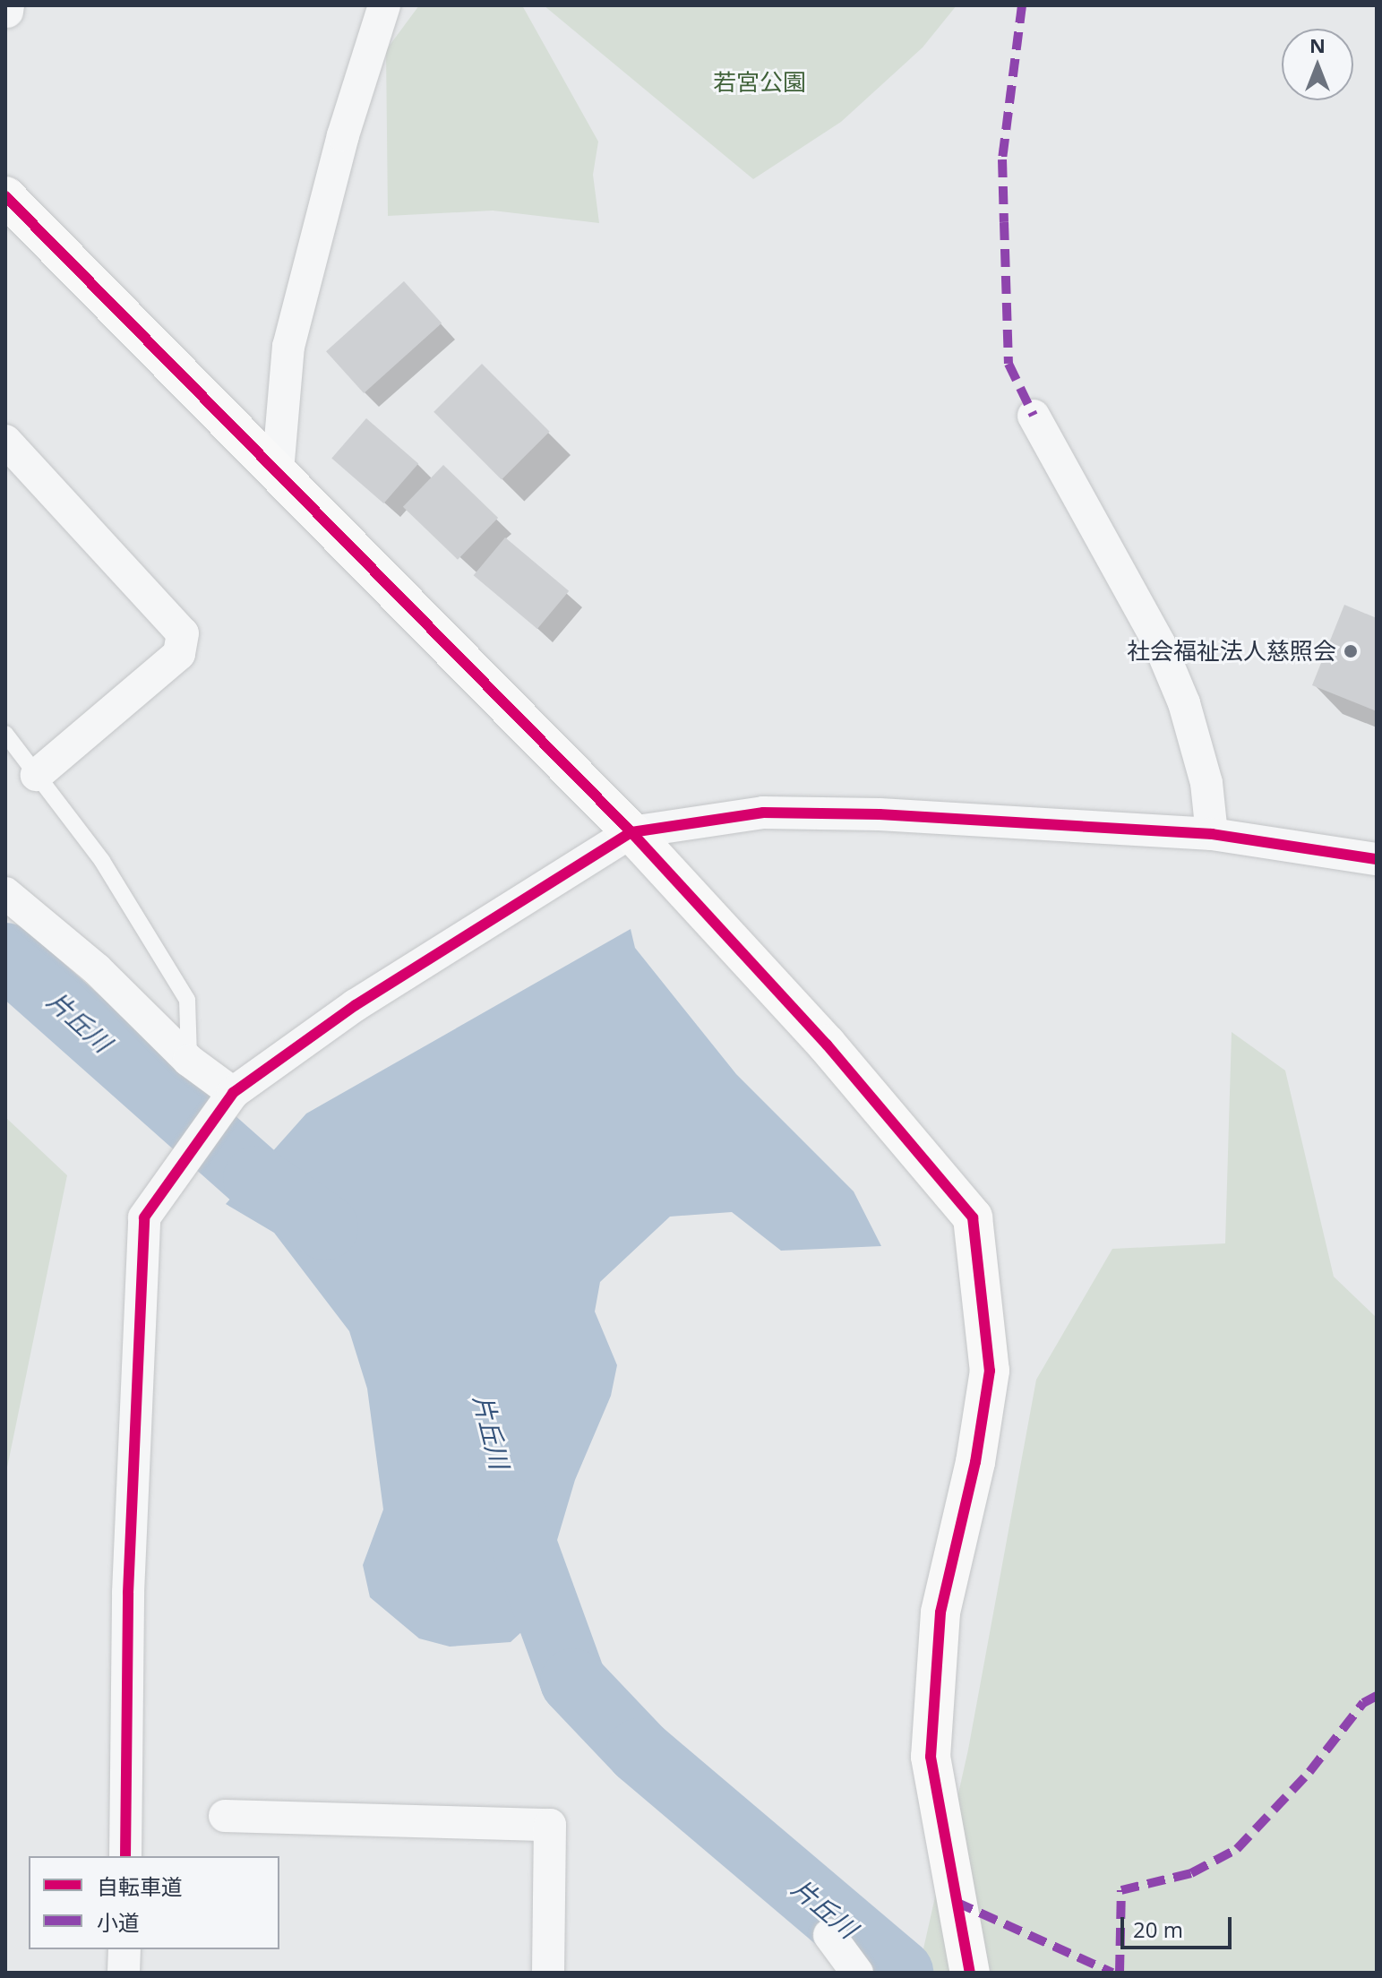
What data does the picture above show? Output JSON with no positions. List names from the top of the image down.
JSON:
{
  "water": ["片丘川"],
  "parks": ["若宮公園"],
  "places": ["社会福祉法人慈照会"],
  "legend": ["自転車道", "小道"],
  "scale_bar": "20 m",
  "north": "top"
}
